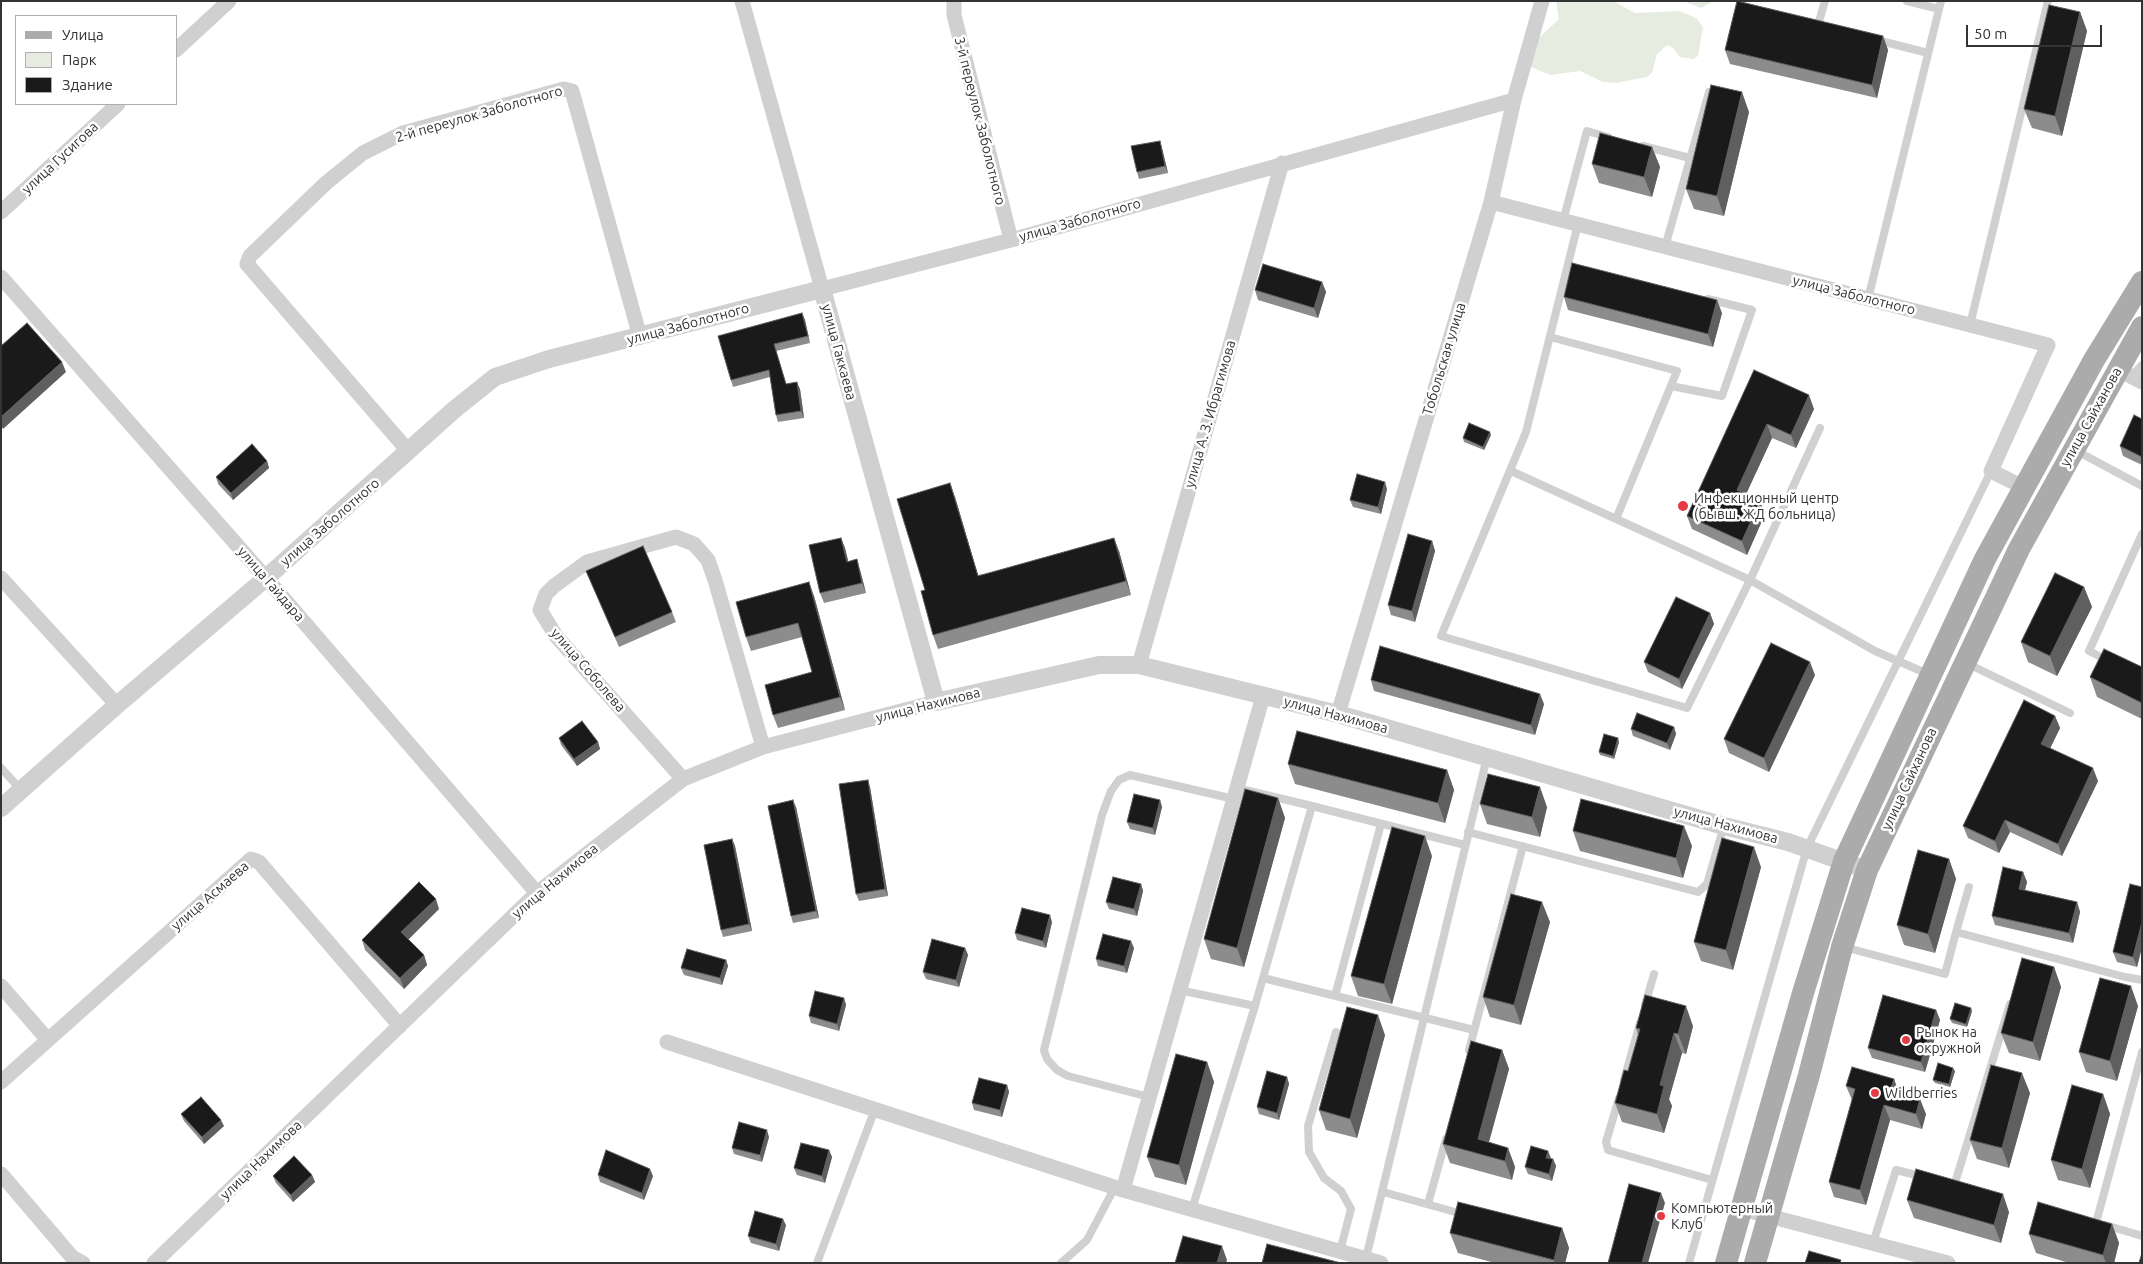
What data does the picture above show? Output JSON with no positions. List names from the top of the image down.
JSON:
{
  "streets": {
    "main road": ["улица Сайханова"],
    "street": [
      "2-й переулок Заболотного",
      "3-й переулок Заболотного",
      "улица Гусигова",
      "улица Заболотного",
      "улица Гаккаева",
      "Тобольская улица",
      "улица А. З. Ибрагимова",
      "улица Гайдара",
      "улица Соболева",
      "улица Нахимова",
      "улица Асмаева"
    ]
  },
  "crossings": [
    ["2-й переулок Заболотного", "улица Заболотного"],
    ["3-й переулок Заболотного", "улица Заболотного"],
    ["улица Заболотного", "улица Гаккаева"],
    ["улица Заболотного", "Тобольская улица"],
    ["улица Заболотного", "улица А. З. Ибрагимова"],
    ["улица Заболотного", "улица Гайдара"],
    ["улица Гаккаева", "улица Нахимова"],
    ["Тобольская улица", "улица Нахимова"],
    ["улица А. З. Ибрагимова", "улица Нахимова"],
    ["улица Сайханова", "улица Нахимова"],
    ["улица Гайдара", "улица Нахимова"],
    ["улица Соболева", "улица Нахимова"],
    ["улица Нахимова", "улица Асмаева"]
  ],
  "places": [
    "Инфекционный центр (бывш. ЖД больница)",
    "Рынок на окружной",
    "Wildberries",
    "Компьютерный Клуб"
  ],
  "legend": ["Улица", "Парк", "Здание"],
  "scale_bar": "50 m"
}
